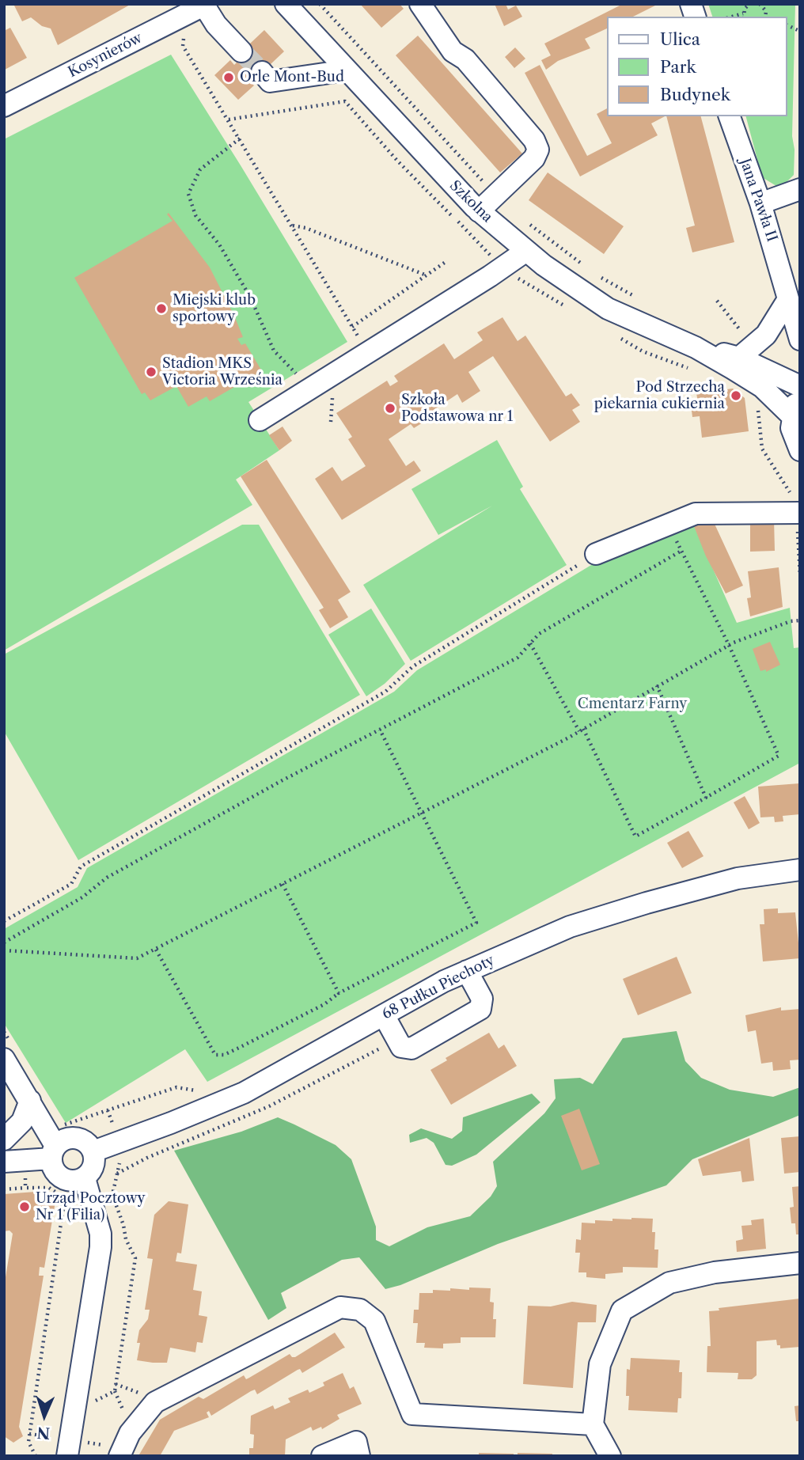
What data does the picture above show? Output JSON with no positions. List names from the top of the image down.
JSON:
{
  "streets": {
    "street": [
      "Kosynierów",
      "Jana Pawła II",
      "Szkolna",
      "68 Pułku Piechoty"
    ]
  },
  "parks": ["Cmentarz Farny"],
  "places": [
    "Orle Mont-Bud",
    "Miejski klub sportowy",
    "Stadion MKS Victoria Września",
    "Pod Strzechą piekarnia cukiernia",
    "Szkoła Podstawowa nr 1",
    "Urząd Pocztowy Nr 1 (Filia)"
  ],
  "legend": ["Ulica", "Park", "Budynek"],
  "north": "bottom"
}
